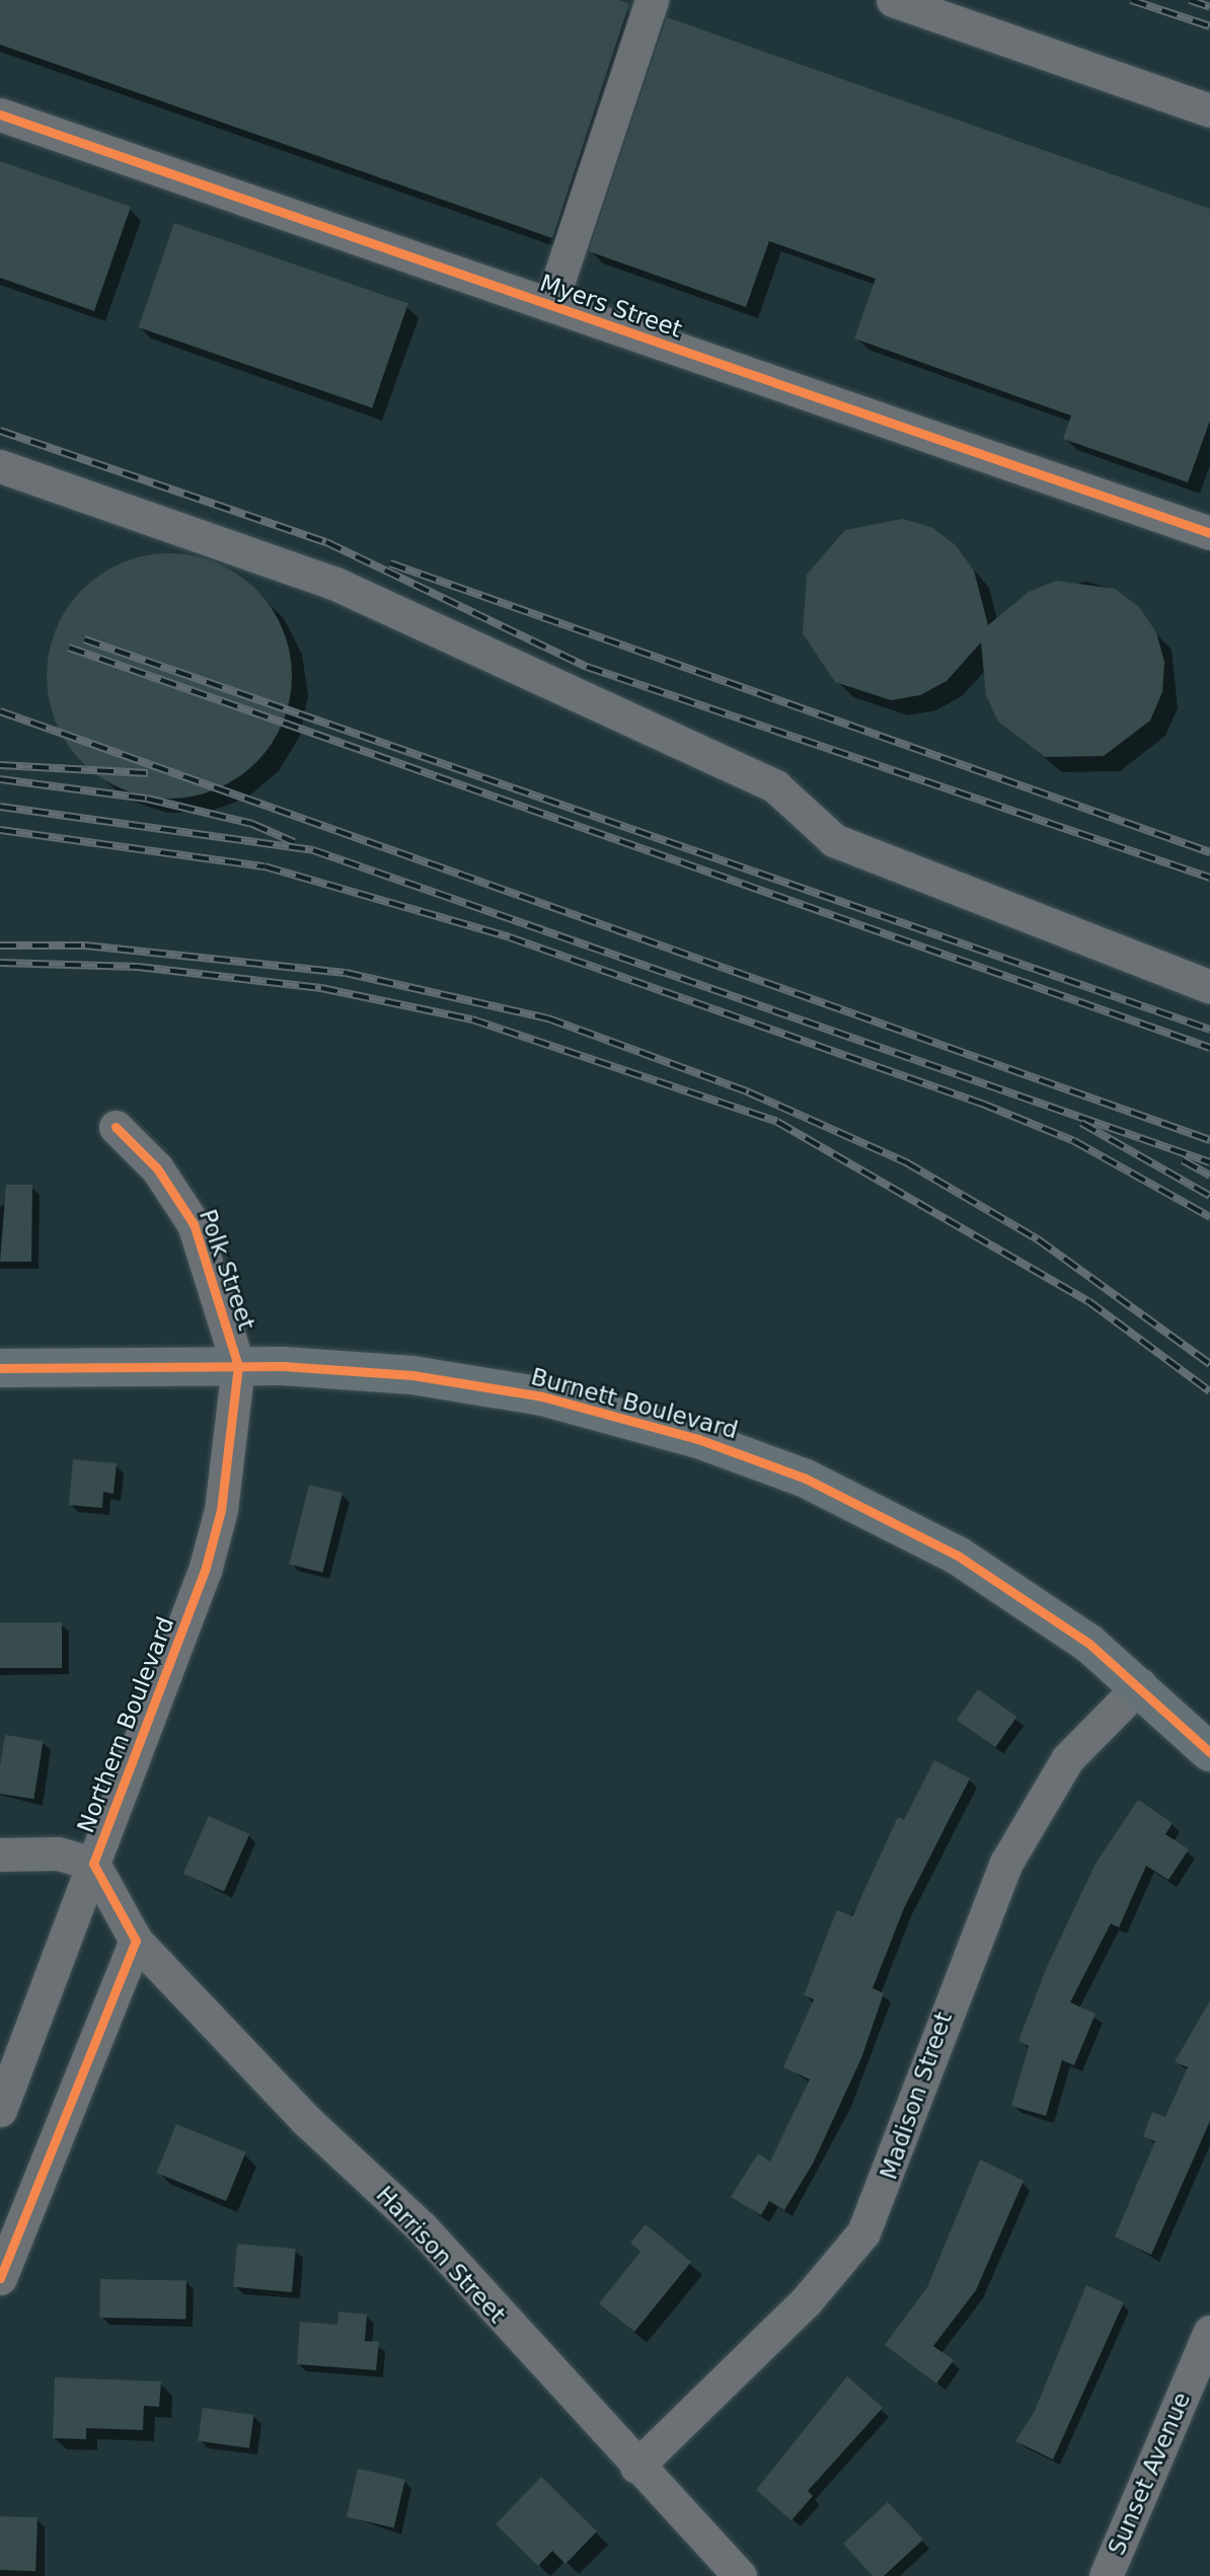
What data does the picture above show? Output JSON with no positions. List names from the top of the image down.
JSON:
{
  "streets": {
    "main road": ["Burnett Boulevard"],
    "street": [
      "Myers Street",
      "Polk Street",
      "Northern Boulevard",
      "Madison Street",
      "Harrison Street",
      "Sunset Avenue"
    ]
  },
  "crossings": [
    ["Polk Street", "Burnett Boulevard"],
    ["Polk Street", "Northern Boulevard"],
    ["Burnett Boulevard", "Northern Boulevard"],
    ["Burnett Boulevard", "Madison Street"],
    ["Northern Boulevard", "Harrison Street"],
    ["Madison Street", "Harrison Street"]
  ]
}
